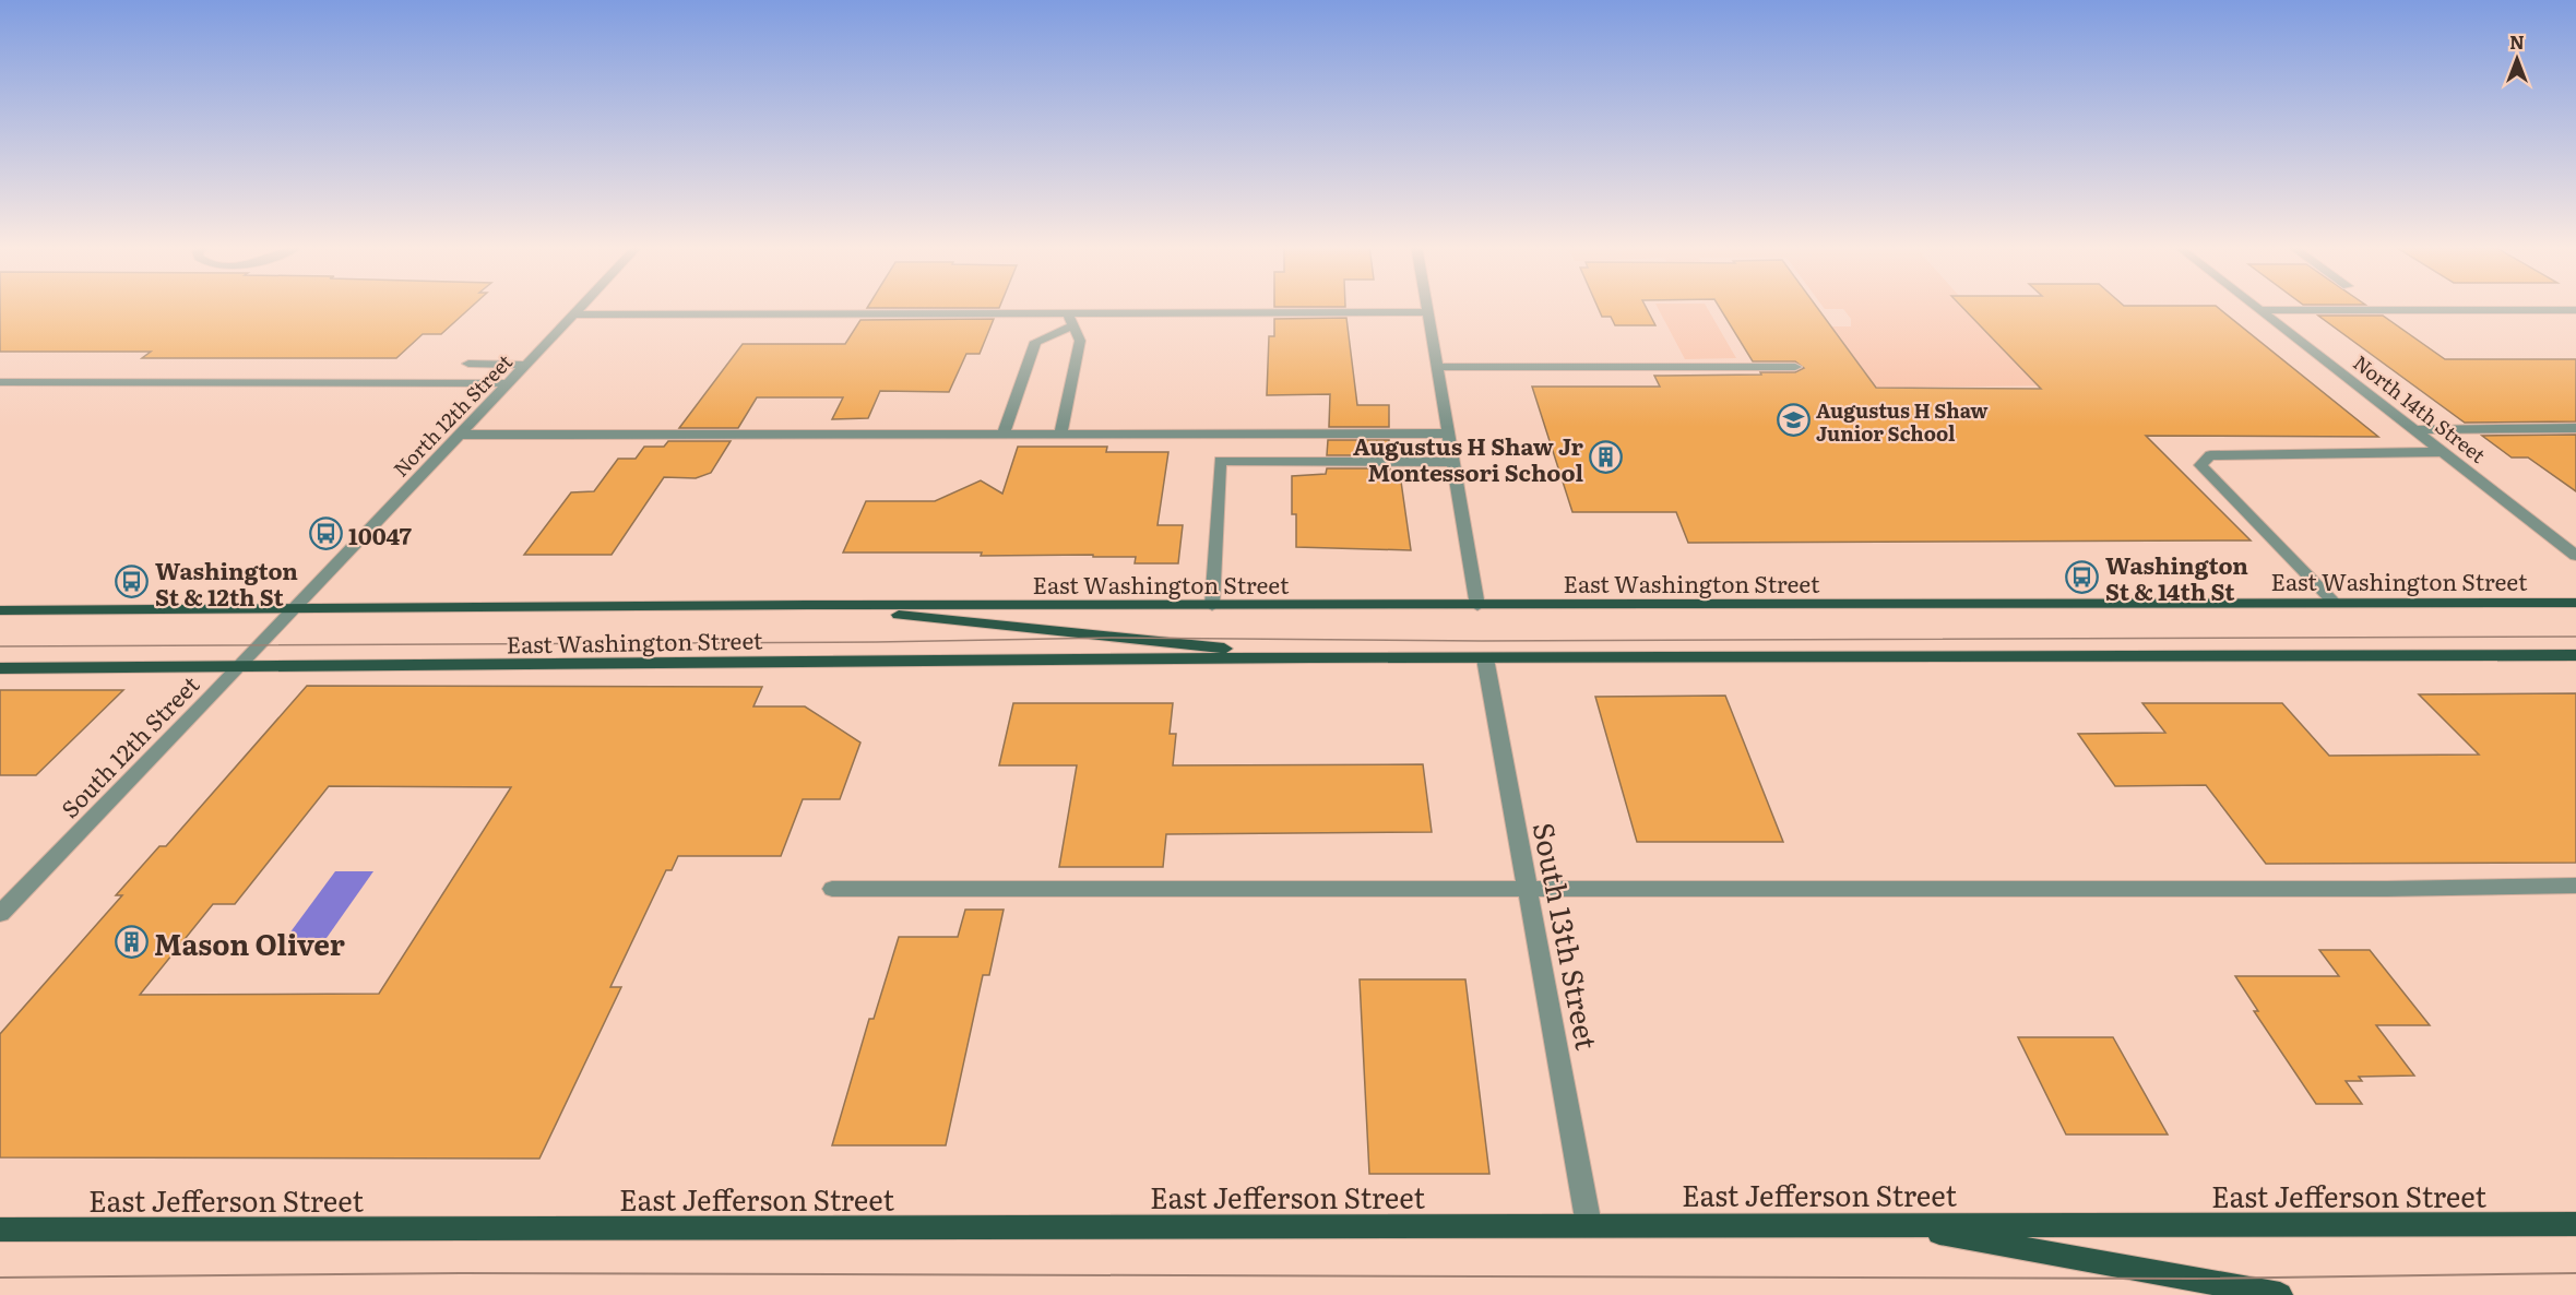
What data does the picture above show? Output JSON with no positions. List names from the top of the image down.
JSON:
{
  "streets": {
    "main road": ["East Washington Street", "East Jefferson Street"],
    "street": [
      "North 14th Street",
      "North 12th Street",
      "South 12th Street",
      "South 13th Street"
    ]
  },
  "crossings": [
    ["North 12th Street", "East Washington Street"],
    ["North 12th Street", "South 12th Street"],
    ["East Washington Street", "South 12th Street"],
    ["East Washington Street", "South 13th Street"],
    ["South 13th Street", "East Jefferson Street"]
  ],
  "places": {
    "school or university": ["Augustus H Shaw Junior School"],
    "building": ["Augustus H Shaw Jr Montessori School", "Mason Oliver"],
    "bus stop": ["10047", "Washington St & 14th St", "Washington St & 12th St"]
  },
  "north": "top"
}
